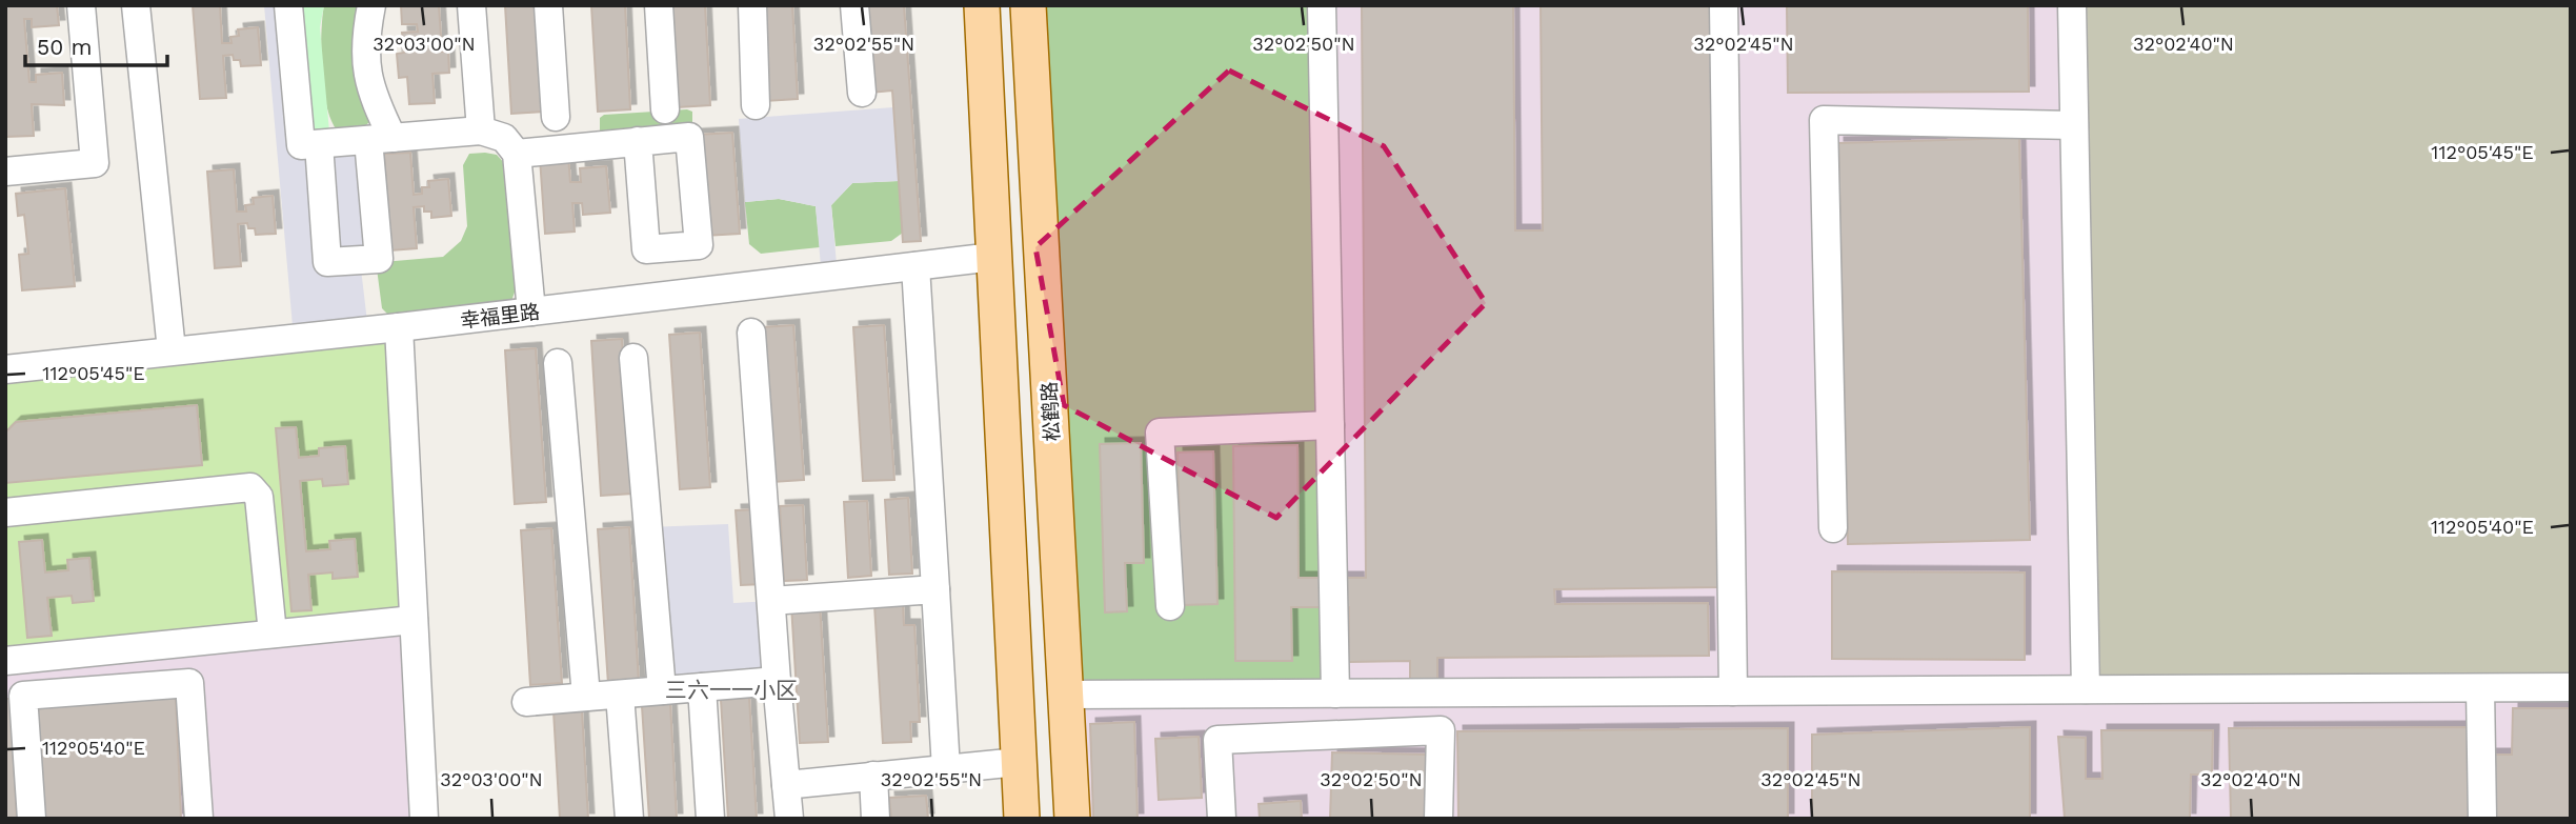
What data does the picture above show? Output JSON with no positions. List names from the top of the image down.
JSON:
{
  "streets": {
    "main road": ["松鹤路"],
    "street": ["幸福里路"]
  },
  "districts": ["三六一一小区"],
  "scale_bar": "50 m",
  "coordinates": [
    "32°03'00\"N",
    "32°02'55\"N",
    "32°02'50\"N",
    "32°02'45\"N",
    "32°02'40\"N",
    "112°05'45\"E",
    "112°05'40\"E"
  ]
}
